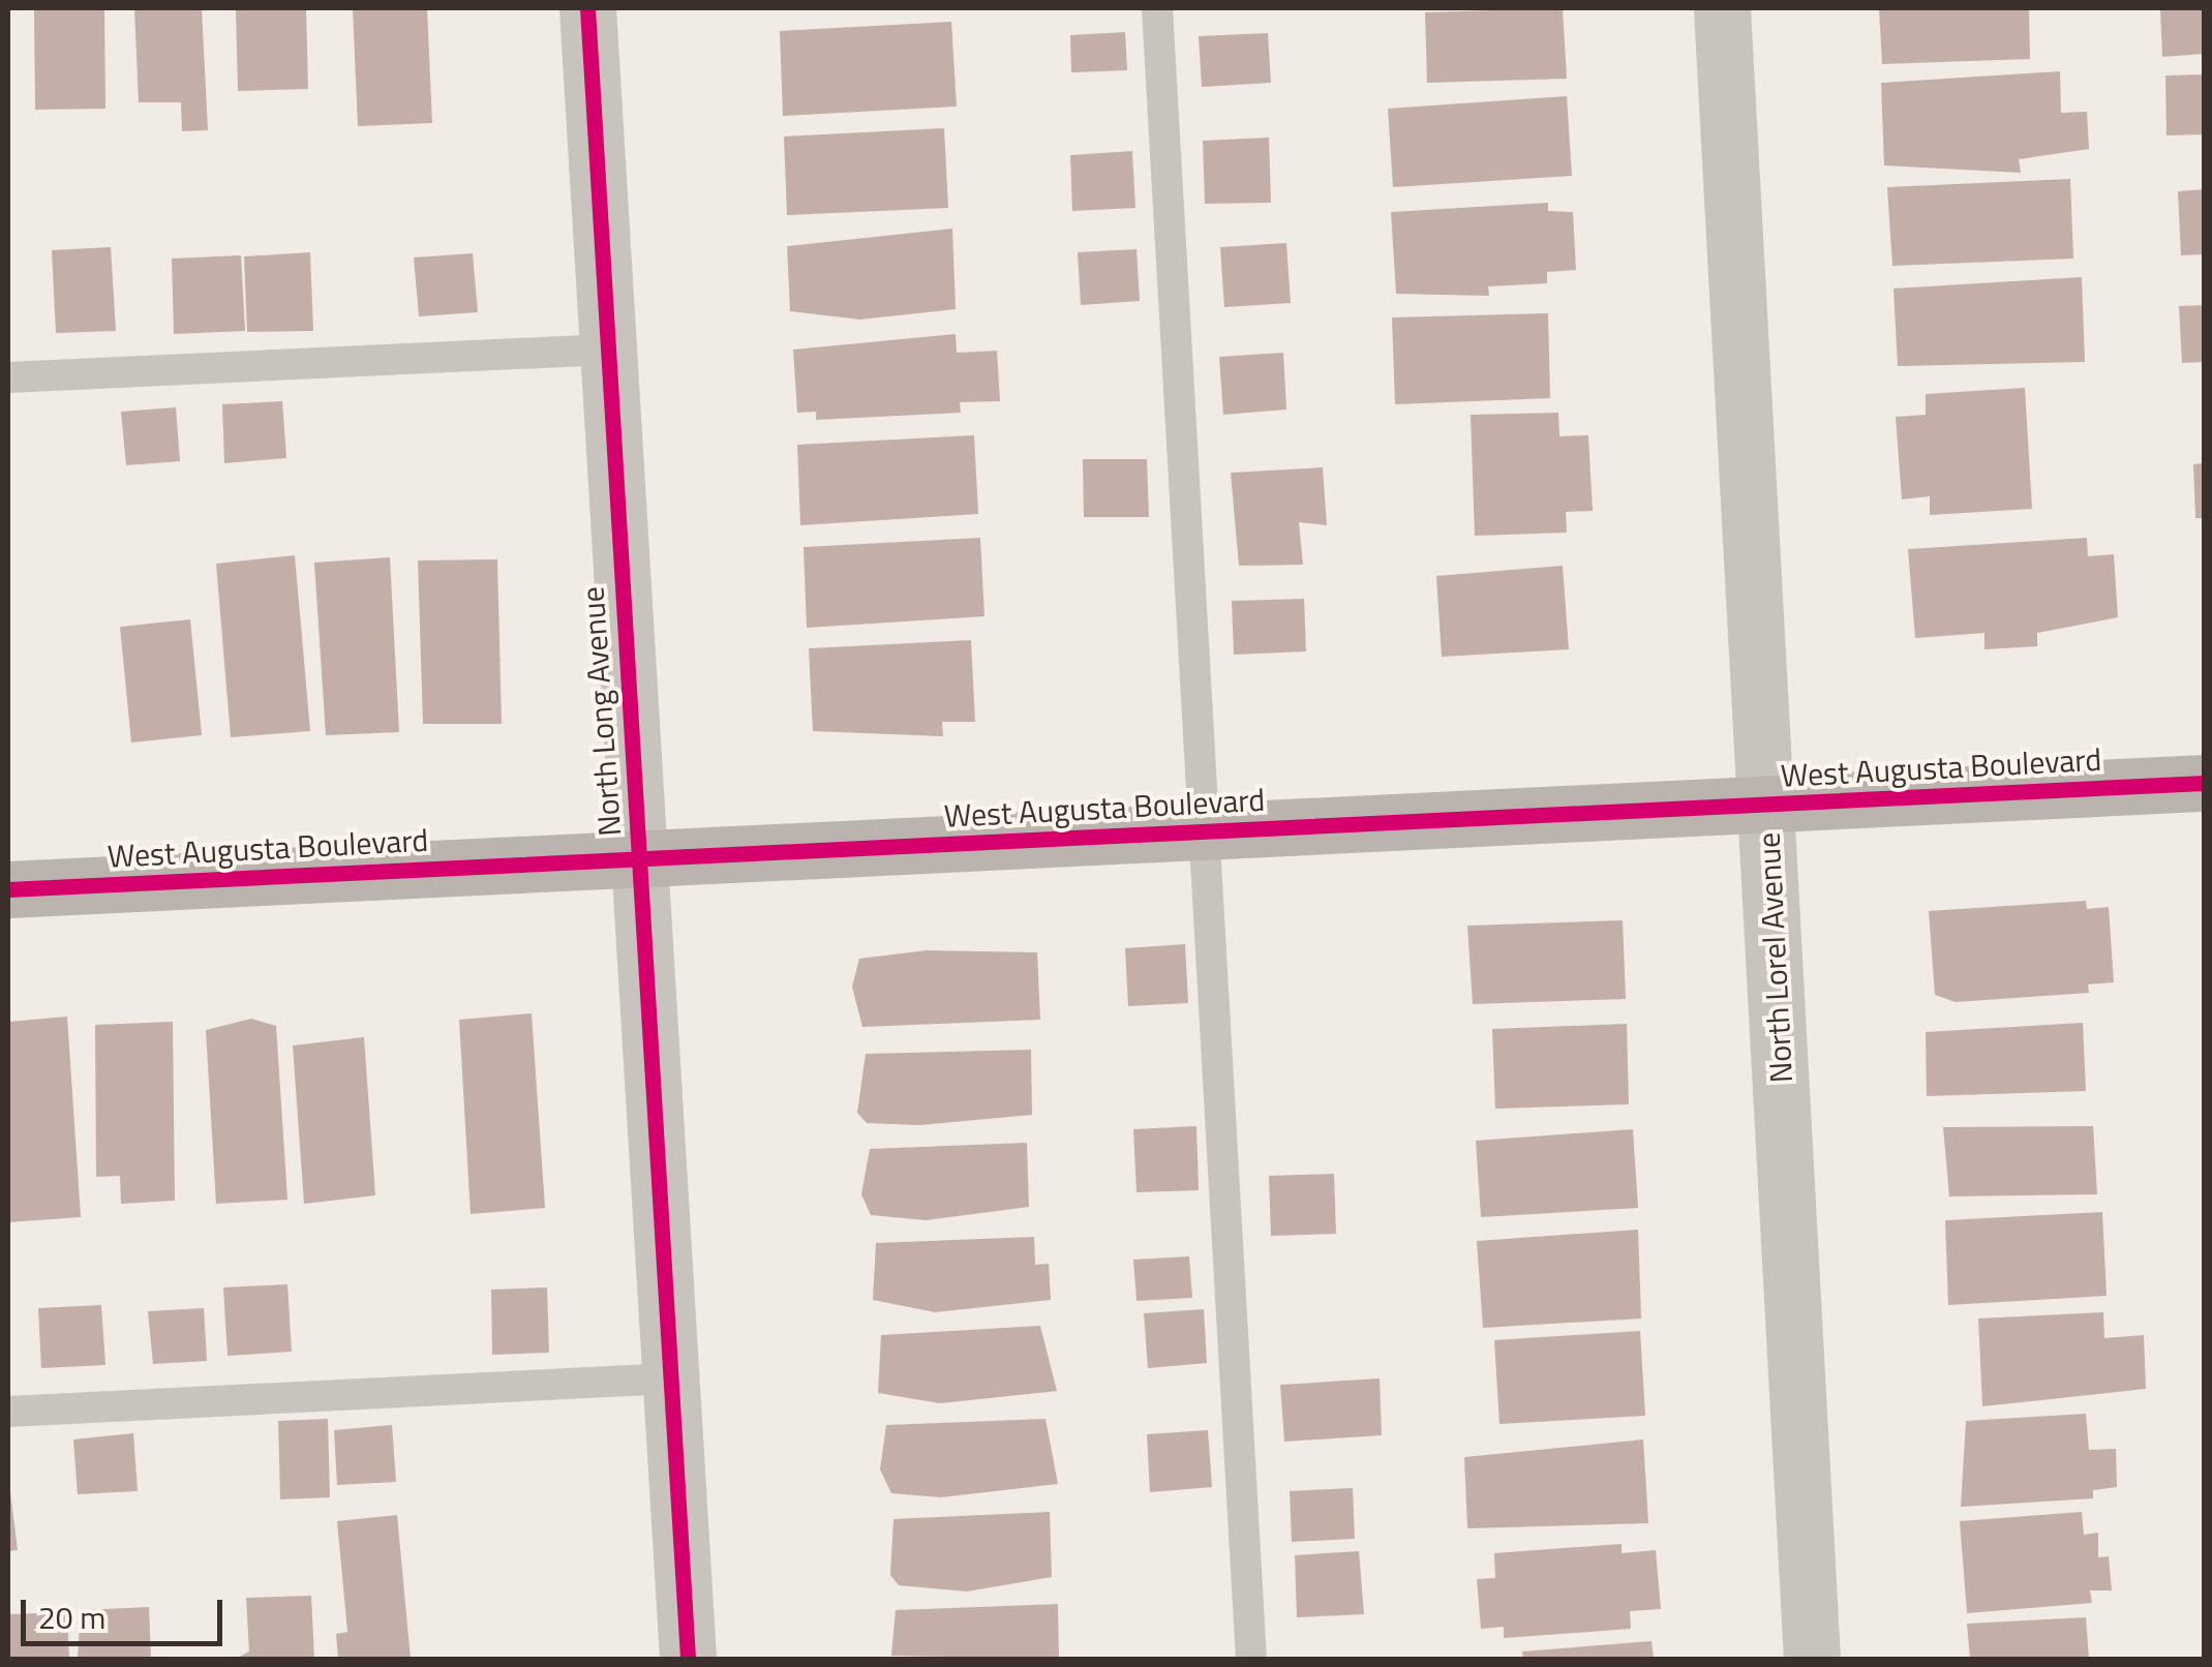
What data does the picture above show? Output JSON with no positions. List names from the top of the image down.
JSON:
{
  "streets": {
    "street": ["North Long Avenue", "West Augusta Boulevard", "North Lorel Avenue"]
  },
  "crossings": [
    ["North Long Avenue", "West Augusta Boulevard"],
    ["West Augusta Boulevard", "North Lorel Avenue"]
  ],
  "scale_bar": "20 m"
}
